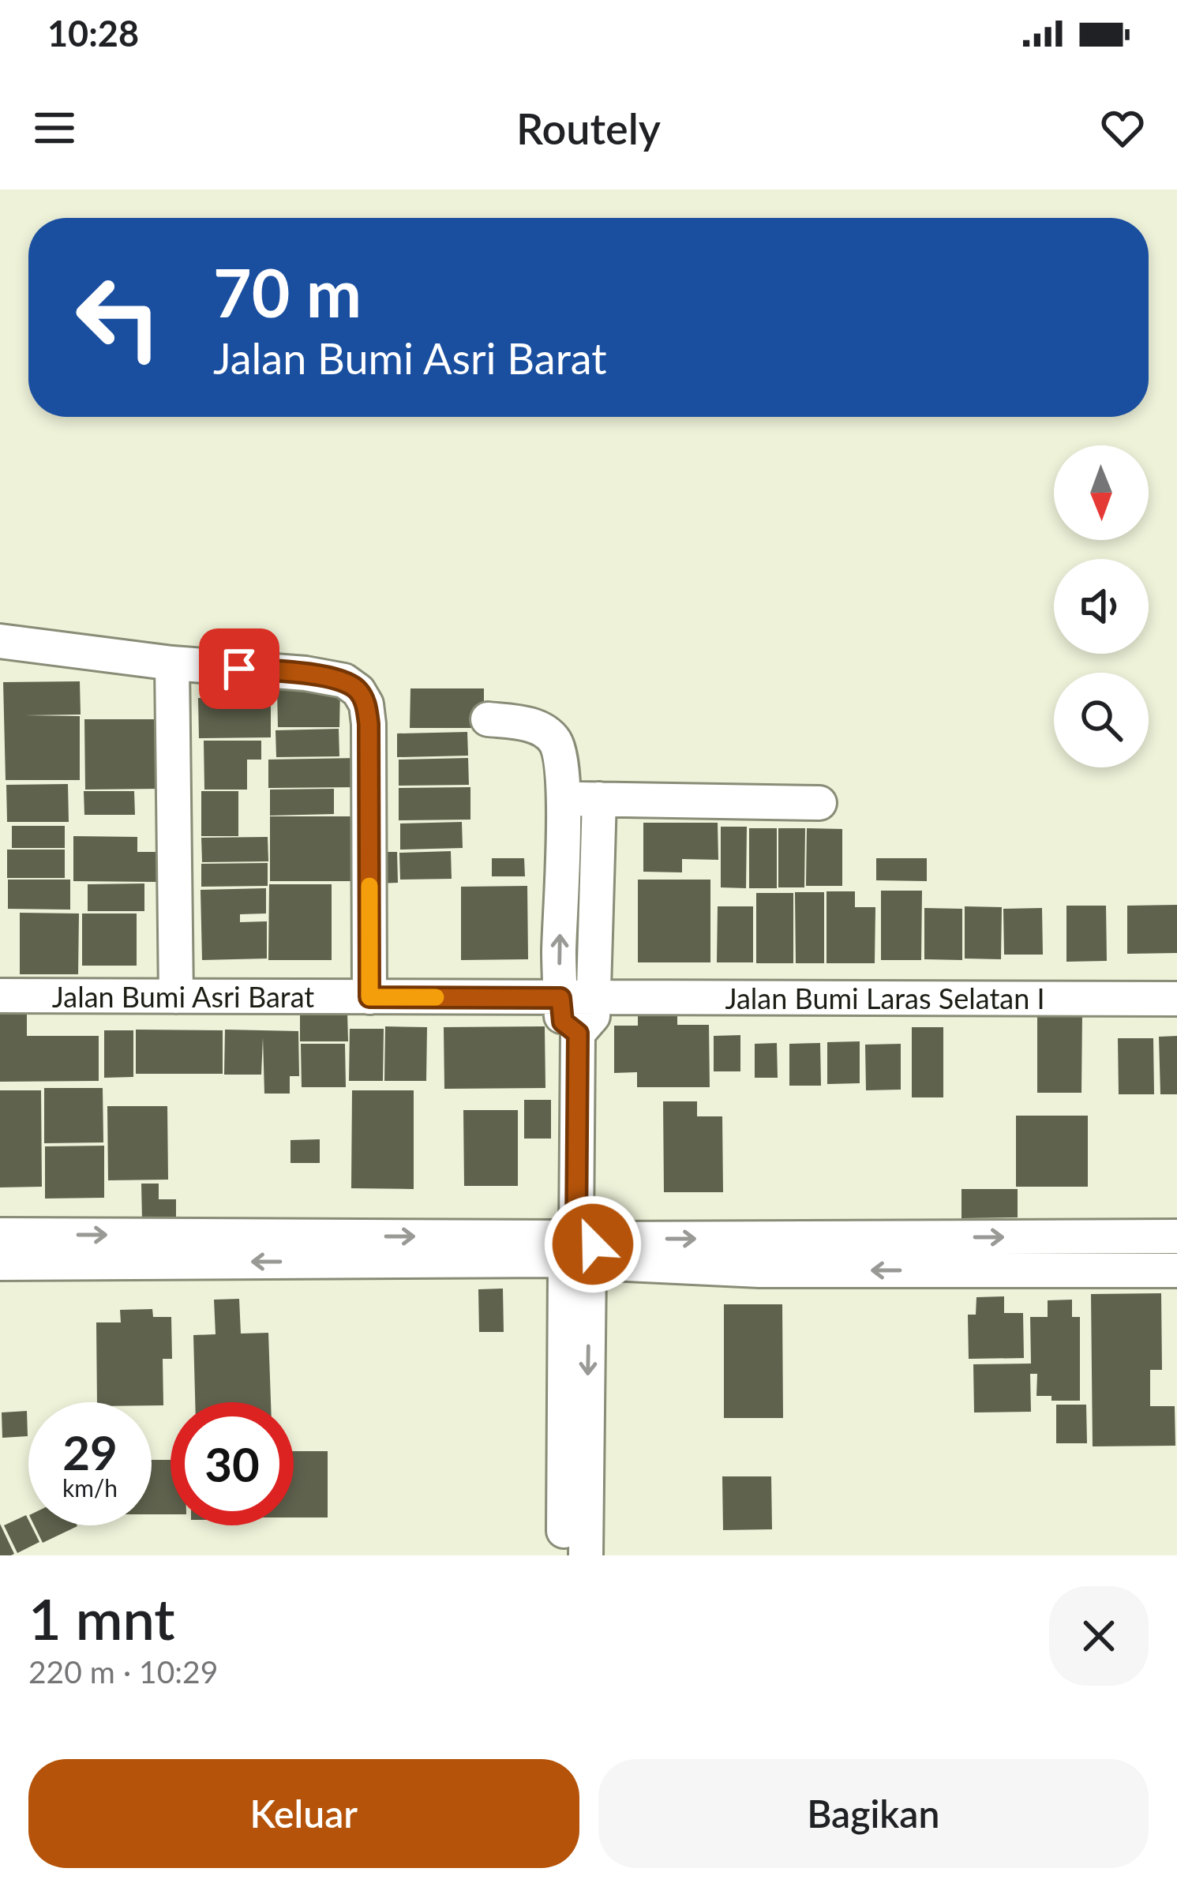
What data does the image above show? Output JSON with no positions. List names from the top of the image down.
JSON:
{
  "streets": {
    "street": ["Jalan Bumi Asri Barat", "Jalan Bumi Laras Selatan I"]
  },
  "crossings": [
    ["Jalan Bumi Asri Barat", "Jalan Bumi Laras Selatan I"]
  ],
  "north": "bottom",
  "page": {
    "status": "10:28",
    "header": "Routely",
    "turn": ["70 m", "Jalan Bumi Asri Barat"],
    "speed": "29 km/h",
    "limit": "30",
    "heading": ["1 mnt", "220 m · 10:29"],
    "buttons": ["Keluar", "Bagikan"]
  }
}
